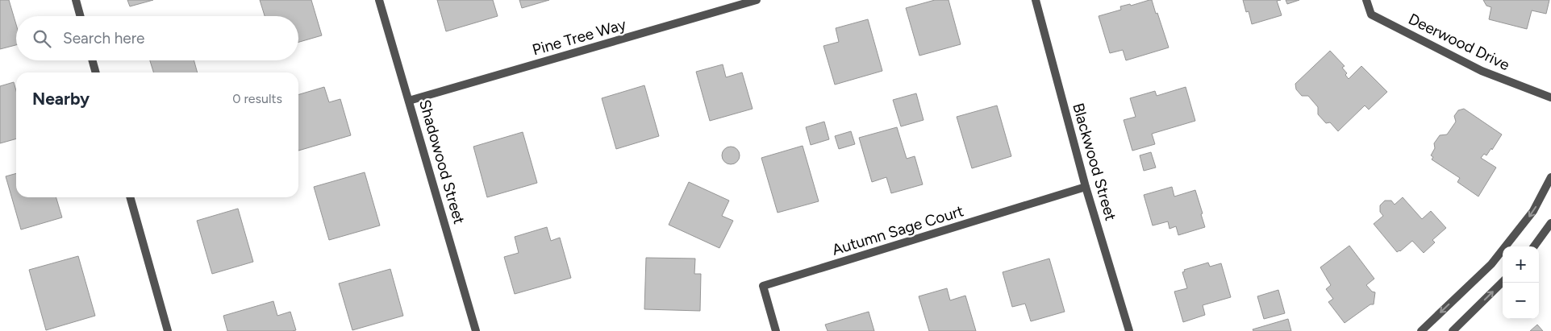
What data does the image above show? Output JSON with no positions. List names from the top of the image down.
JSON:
{
  "streets": {
    "street": [
      "Pine Tree Way",
      "Deerwood Drive",
      "Shadowood Street",
      "Blackwood Street",
      "Autumn Sage Court"
    ]
  },
  "crossings": [
    ["Pine Tree Way", "Shadowood Street"],
    ["Blackwood Street", "Autumn Sage Court"]
  ],
  "page": {
    "search": "Search here",
    "heading": ["Nearby", "0 results"],
    "map_buttons": ["+", "−"]
  }
}
